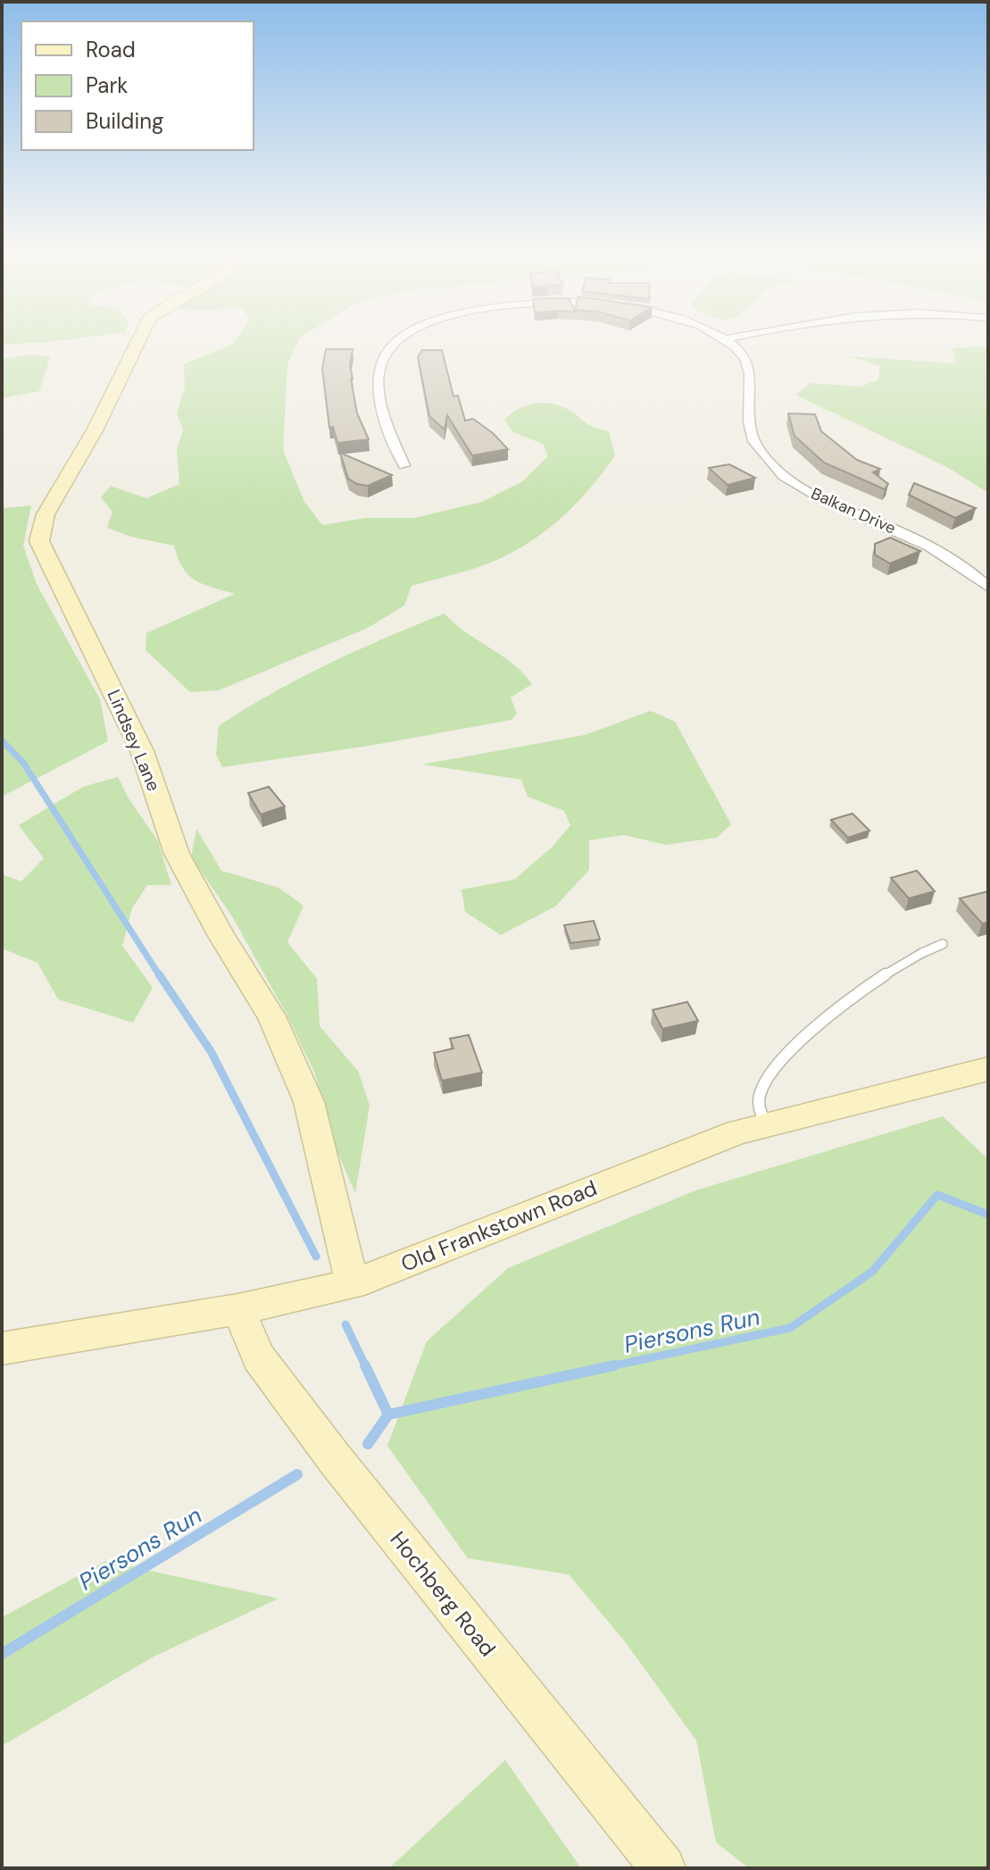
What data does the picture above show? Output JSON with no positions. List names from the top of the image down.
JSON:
{
  "streets": {
    "street": [
      "Balkan Drive",
      "Lindsey Lane",
      "Old Frankstown Road",
      "Hochberg Road"
    ]
  },
  "crossings": [
    ["Lindsey Lane", "Old Frankstown Road"],
    ["Old Frankstown Road", "Hochberg Road"]
  ],
  "water": ["Piersons Run"],
  "legend": ["Road", "Park", "Building"]
}
